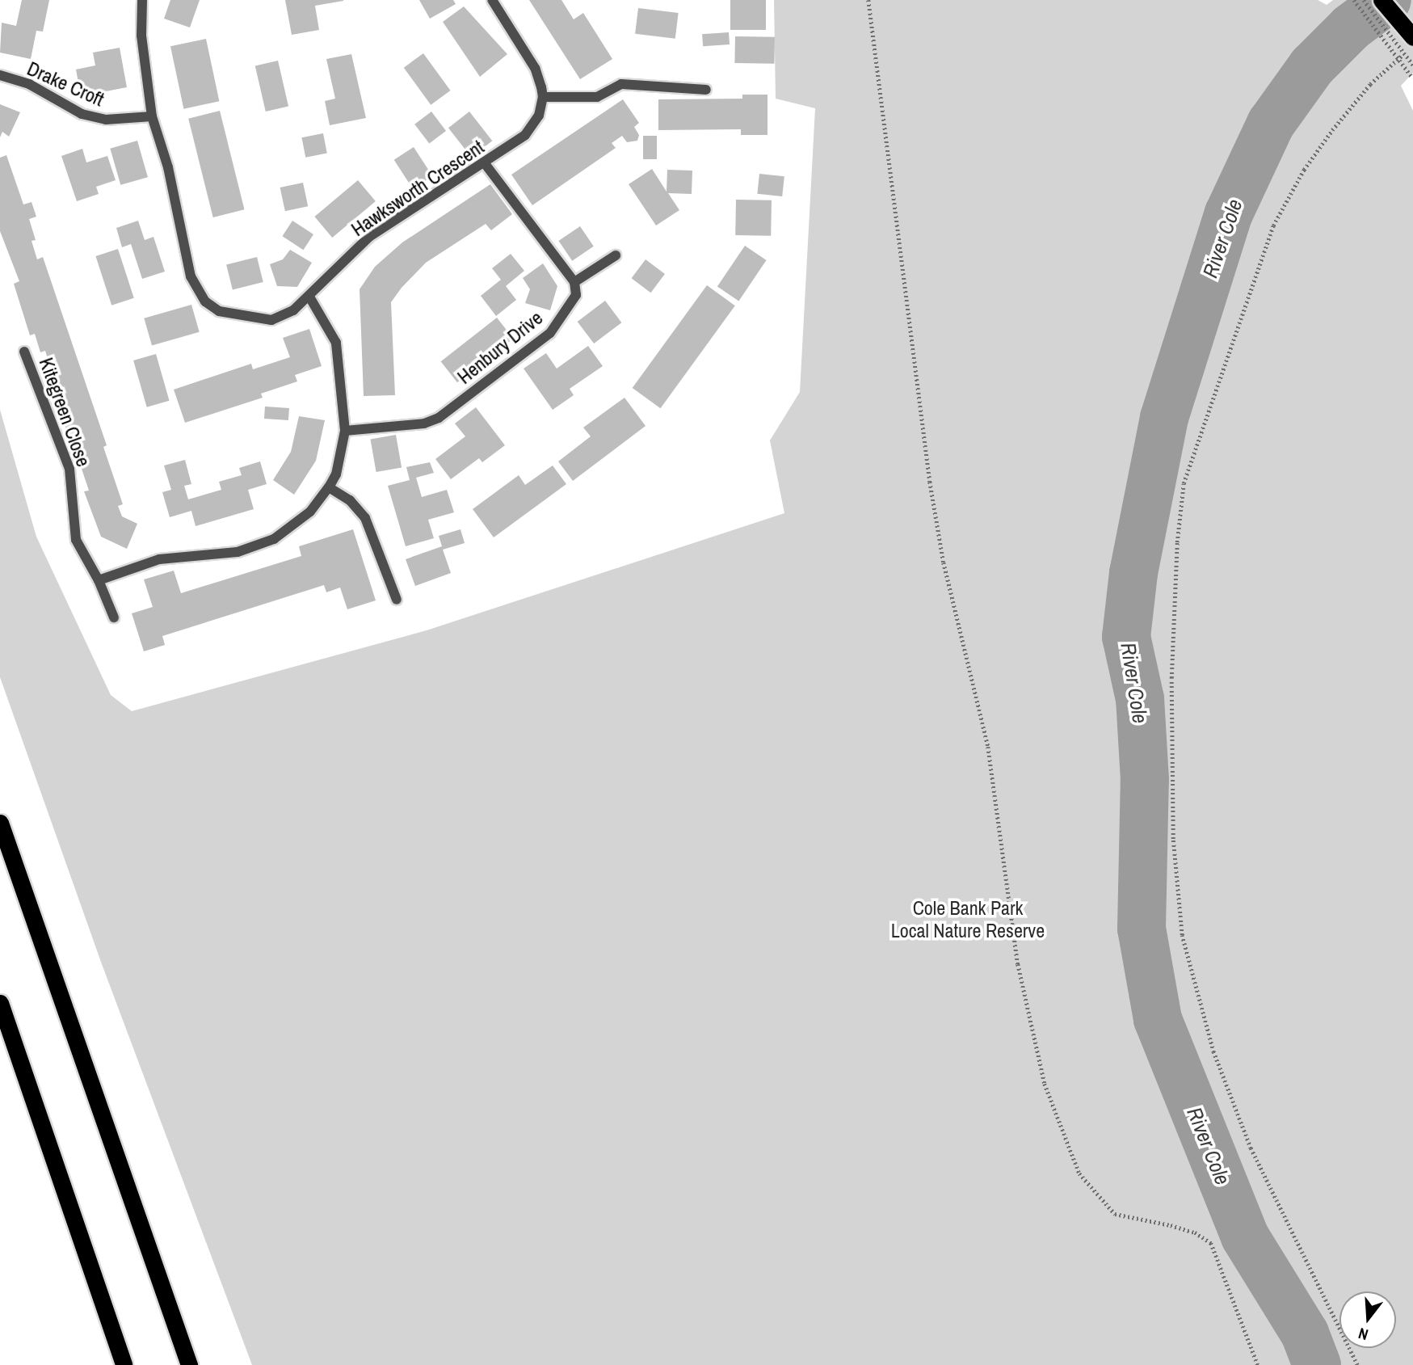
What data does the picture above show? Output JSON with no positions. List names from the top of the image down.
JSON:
{
  "streets": {
    "street": [
      "Drake Croft",
      "Hawksworth Crescent",
      "Henbury Drive",
      "Kitegreen Close"
    ]
  },
  "crossings": [
    ["Drake Croft", "Hawksworth Crescent"]
  ],
  "water": ["River Cole"],
  "parks": ["Cole Bank Park Local Nature Reserve"],
  "north": "bottom"
}
